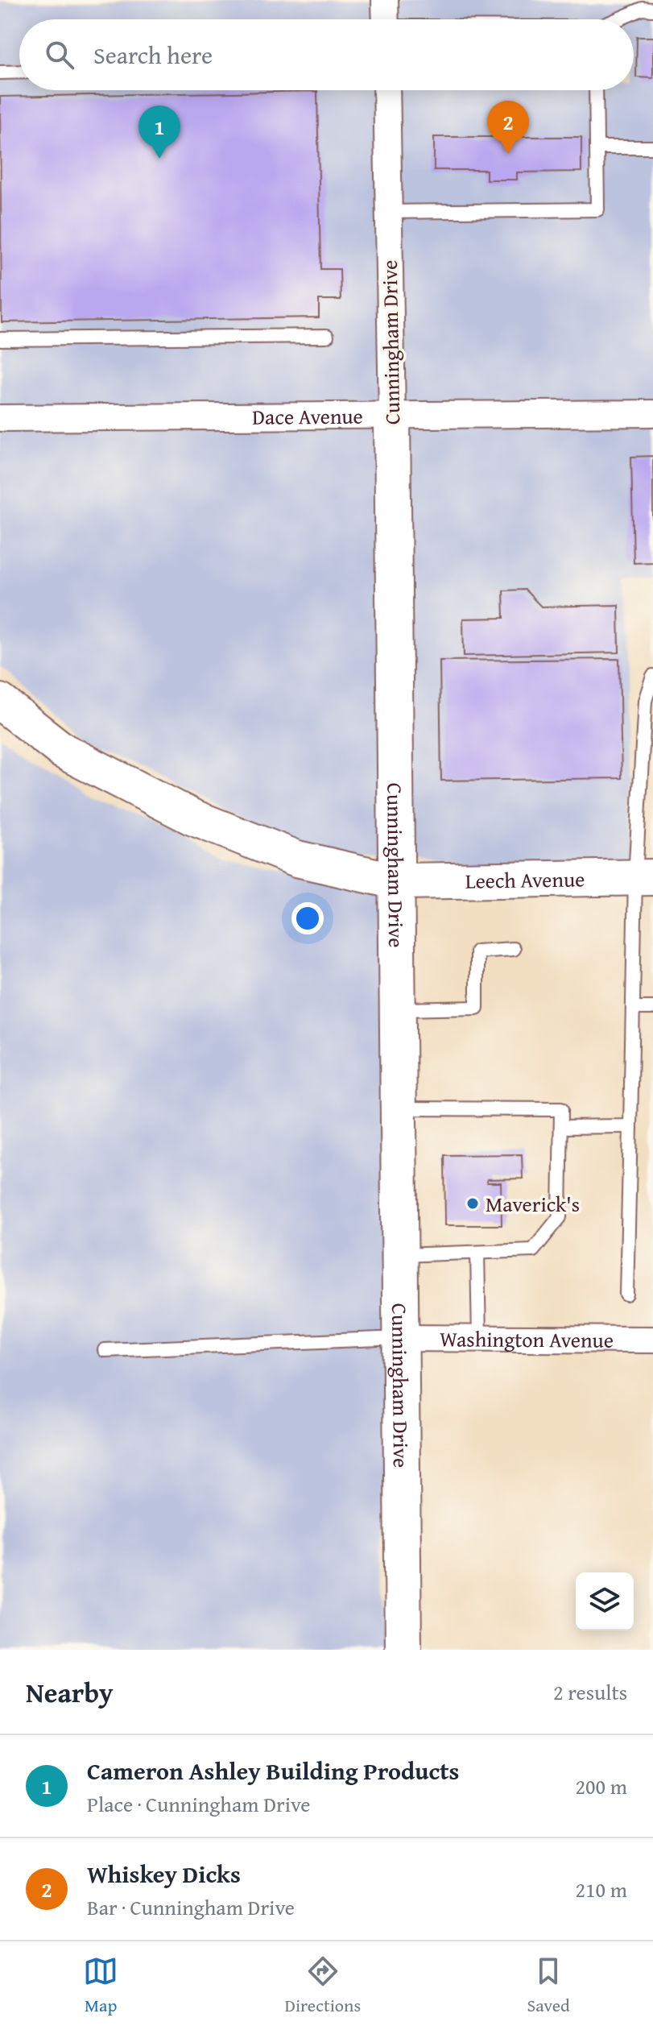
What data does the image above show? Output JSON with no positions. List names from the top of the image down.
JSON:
{
  "streets": {
    "street": [
      "Cunningham Drive",
      "Dace Avenue",
      "Leech Avenue",
      "Washington Avenue"
    ]
  },
  "crossings": [
    ["Cunningham Drive", "Dace Avenue"],
    ["Cunningham Drive", "Leech Avenue"],
    ["Cunningham Drive", "Washington Avenue"]
  ],
  "places": ["Maverick's"],
  "page": {
    "search": "Search here",
    "pins": ["2", "1"],
    "heading": ["Nearby", "2 results"],
    "list": [
      {
        "mark": "1",
        "name": "Cameron Ashley Building Products",
        "note": "Place · Cunningham Drive",
        "value": "200 m"
      },
      {
        "mark": "2",
        "name": "Whiskey Dicks",
        "note": "Bar · Cunningham Drive",
        "value": "210 m"
      }
    ],
    "nav": ["Map", "Directions", "Saved"]
  }
}
